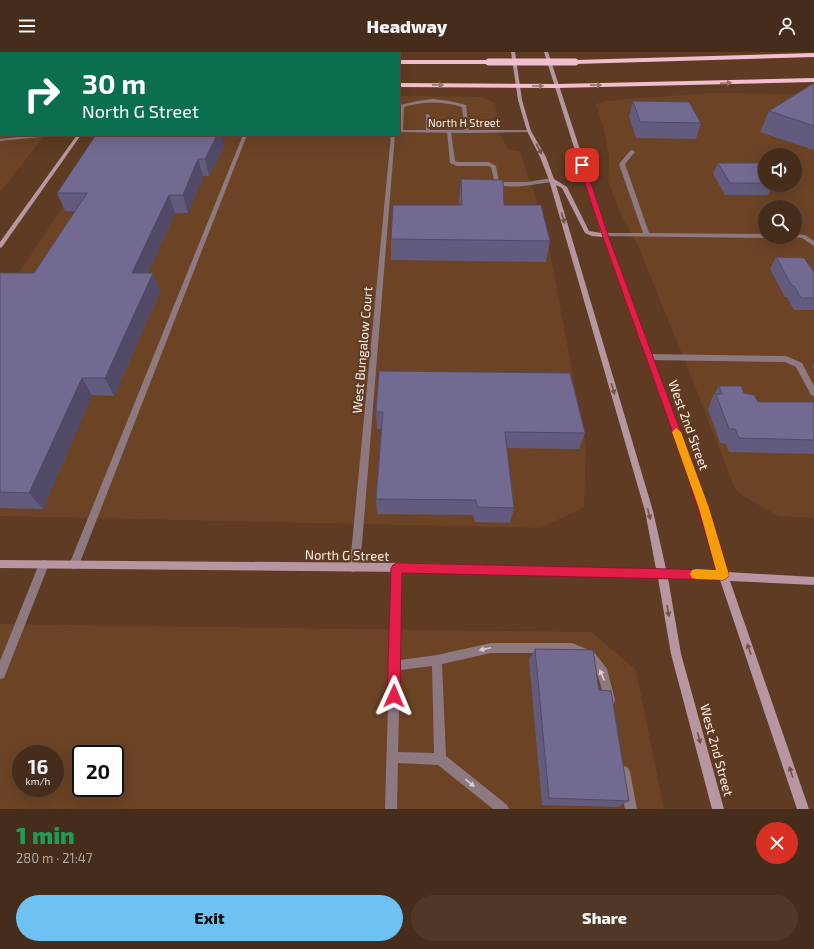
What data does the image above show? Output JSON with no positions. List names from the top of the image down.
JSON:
{
  "streets": {
    "main road": ["West 2nd Street", "North G Street"],
    "street": ["North H Street", "West Bungalow Court"]
  },
  "crossings": [
    ["North H Street", "West 2nd Street"],
    ["West Bungalow Court", "North G Street"],
    ["West 2nd Street", "North G Street"]
  ],
  "page": {
    "header": "Headway",
    "turn": ["30 m", "North G Street"],
    "speed": "16 km/h",
    "limit": "20",
    "heading": ["1 min", "280 m · 21:47"],
    "buttons": ["Exit", "Share"]
  }
}
